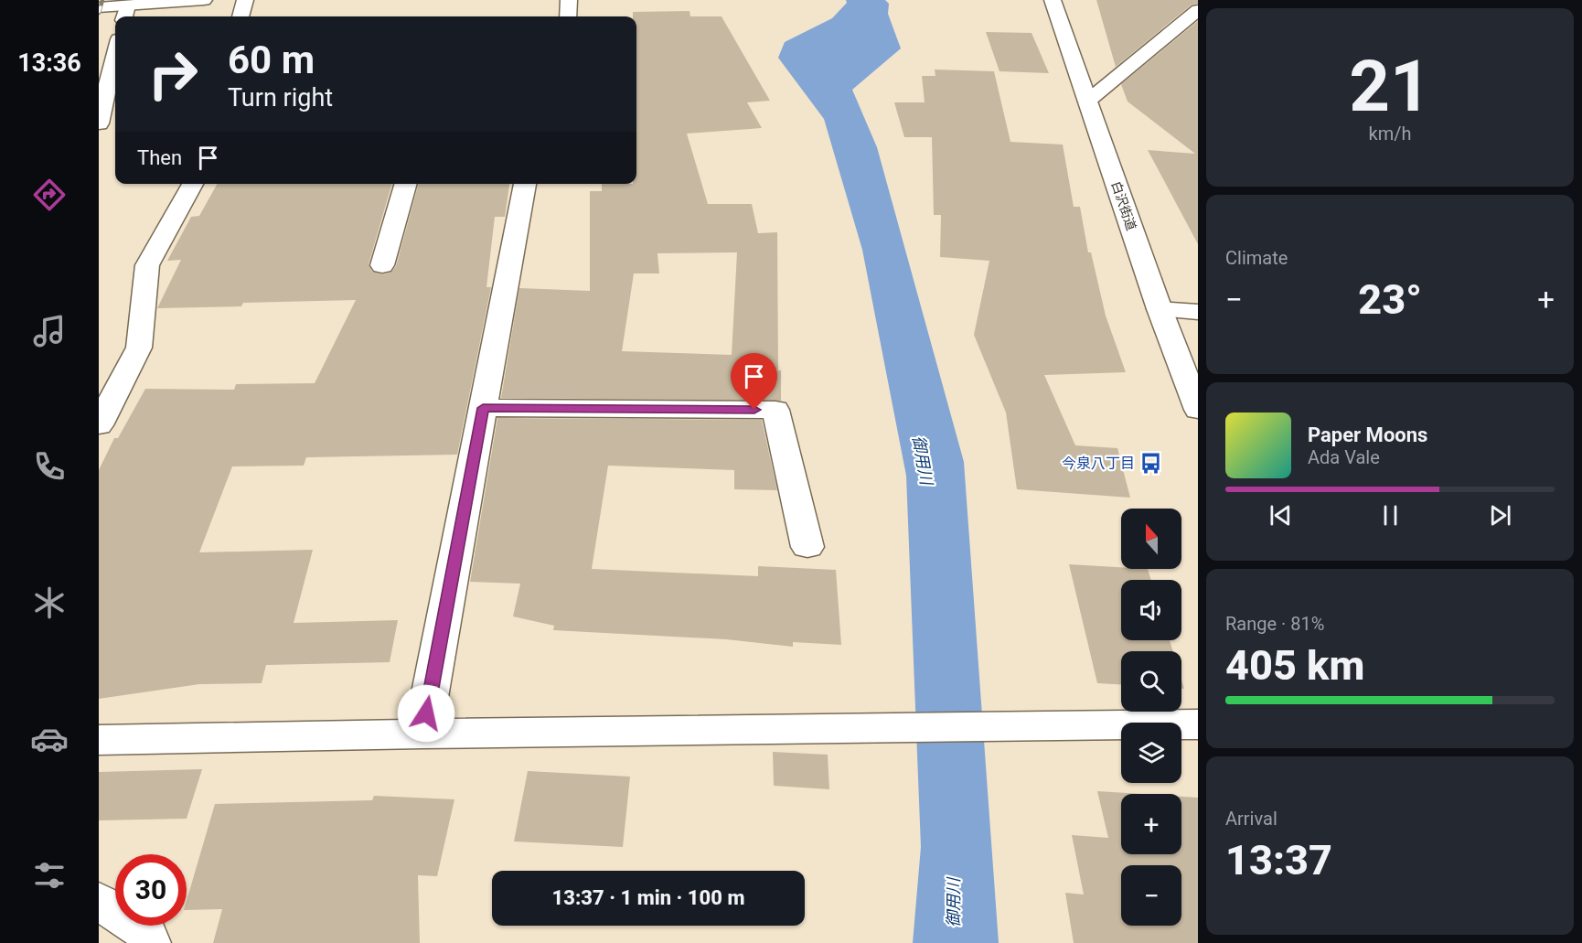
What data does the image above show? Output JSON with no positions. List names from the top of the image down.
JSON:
{
  "streets": {
    "street": ["白沢街道"]
  },
  "water": ["御用川"],
  "places": {
    "bus stop": ["今泉八丁目"]
  },
  "north": "top",
  "page": {
    "tabs": "13:36",
    "tile": [
      ["21", "km/h"],
      "Climate",
      ["Range · 81%", "405 km"],
      ["Arrival", "13:37"]
    ],
    "turn": ["60 m", "Turn right"],
    "then": "Then",
    "heat": ["−", "23°", "+"],
    "song": ["Paper Moons", "Ada Vale"],
    "map_buttons": ["+", "−"],
    "limit": "30",
    "trip": "13:37 · 1 min · 100 m"
  }
}
